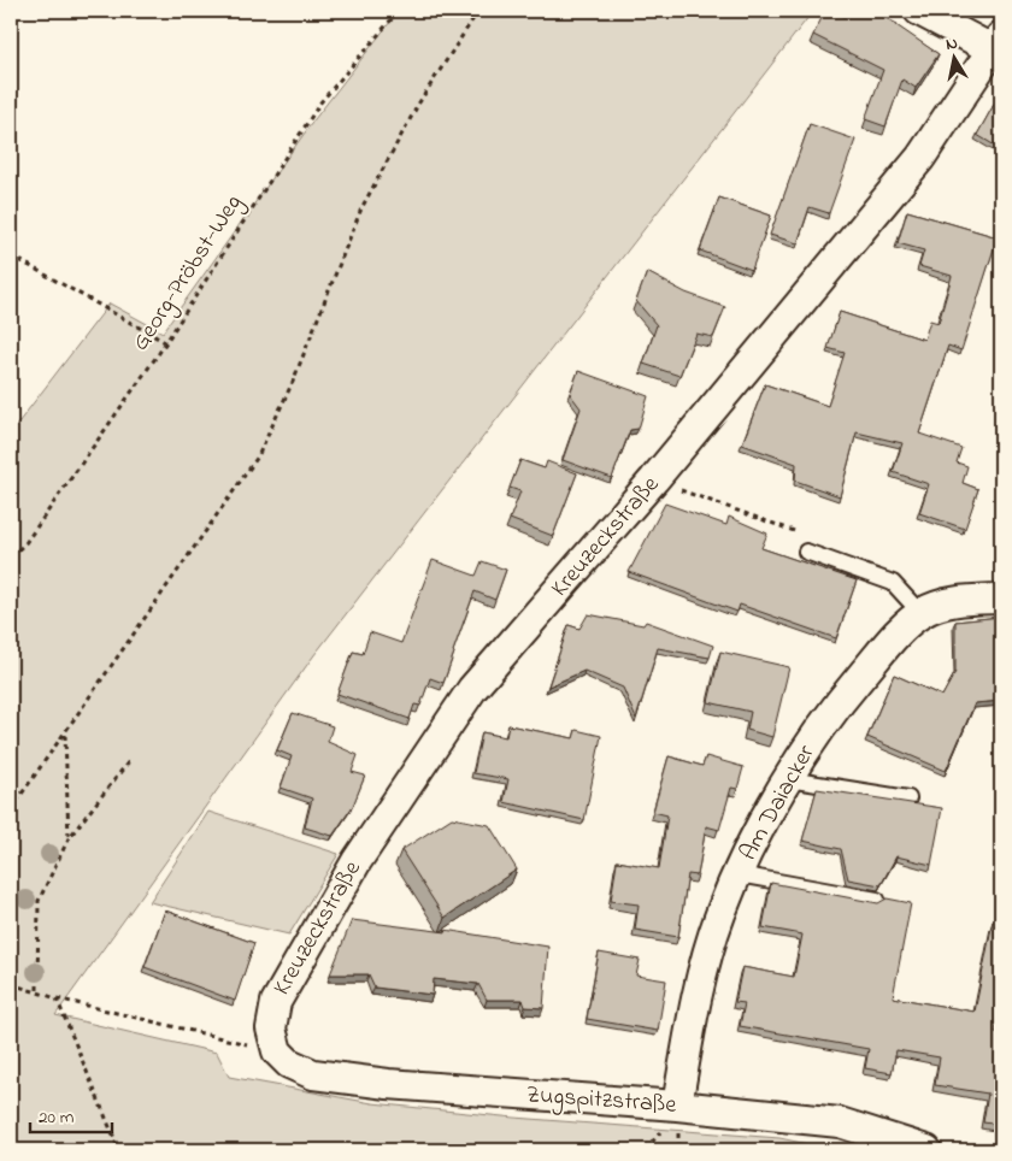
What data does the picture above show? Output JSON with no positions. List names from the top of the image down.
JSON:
{
  "streets": {
    "street": ["Kreuzeckstraße", "Am Daiacker", "Zugspitzstraße"],
    "path": ["Georg-Pröbst-Weg"]
  },
  "crossings": [
    ["Kreuzeckstraße", "Zugspitzstraße"],
    ["Am Daiacker", "Zugspitzstraße"]
  ],
  "scale_bar": "20 m",
  "north": "top"
}
